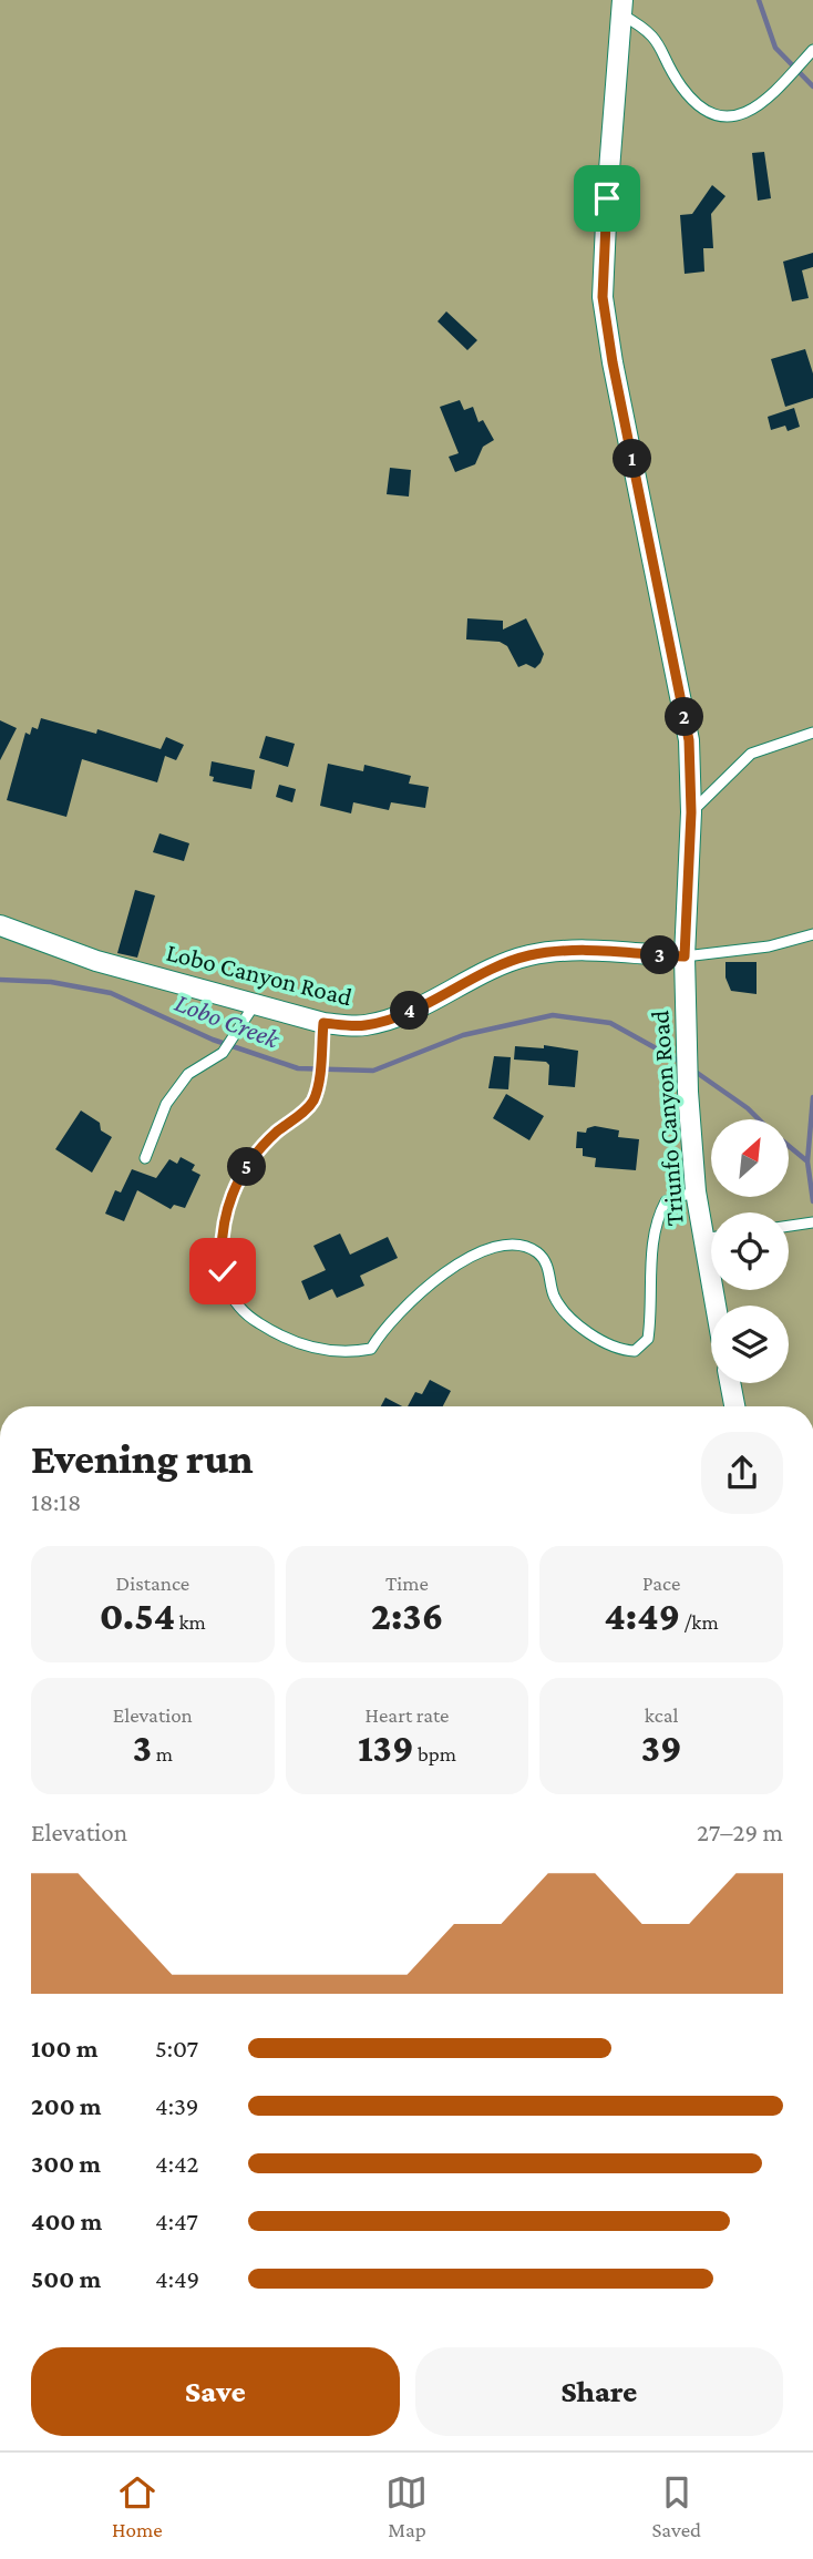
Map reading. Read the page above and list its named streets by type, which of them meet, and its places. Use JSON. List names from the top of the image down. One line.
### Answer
{"streets":{"street":["Lobo Canyon Road","Triunfo Canyon Road"]},"crossings":[["Lobo Canyon Road","Triunfo Canyon Road"]],"water":["Lobo Creek"],"north":"top right","page":{"pins":["1","2","3","4","5"],"heading":["Evening run","18:18"],"stats":[["Distance","0.54 km"],["Time","2:36"],["Pace","4:49 /km"],["Elevation","3 m"],["Heart rate","139 bpm"],["kcal","39"]],"chart":["Elevation","27–29 m"],"list":[{"name":"100 m","note":"5:07"},{"name":"200 m","note":"4:39"},{"name":"300 m","note":"4:42"},{"name":"400 m","note":"4:47"},{"name":"500 m","note":"4:49"}],"buttons":["Save","Share"],"tabs":["Home","Map","Saved"]}}
